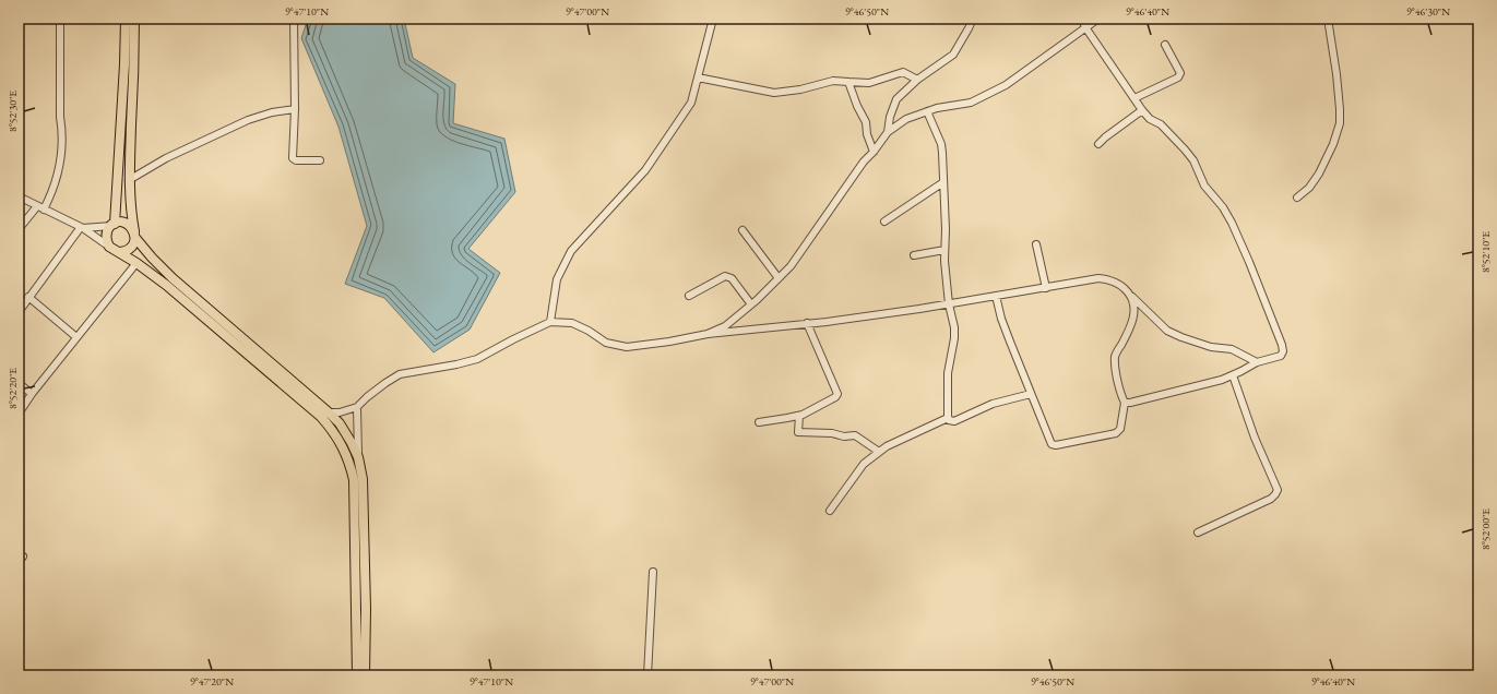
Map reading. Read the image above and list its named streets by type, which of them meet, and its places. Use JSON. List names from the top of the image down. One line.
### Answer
{"coordinates":["9°47'10\"N","9°47'00\"N","9°46'50\"N","9°46'40\"N","9°46'30\"N","8°52'30\"E","8°52'10\"E","8°52'20\"E","8°52'00\"E","9°47'20\"N"]}
